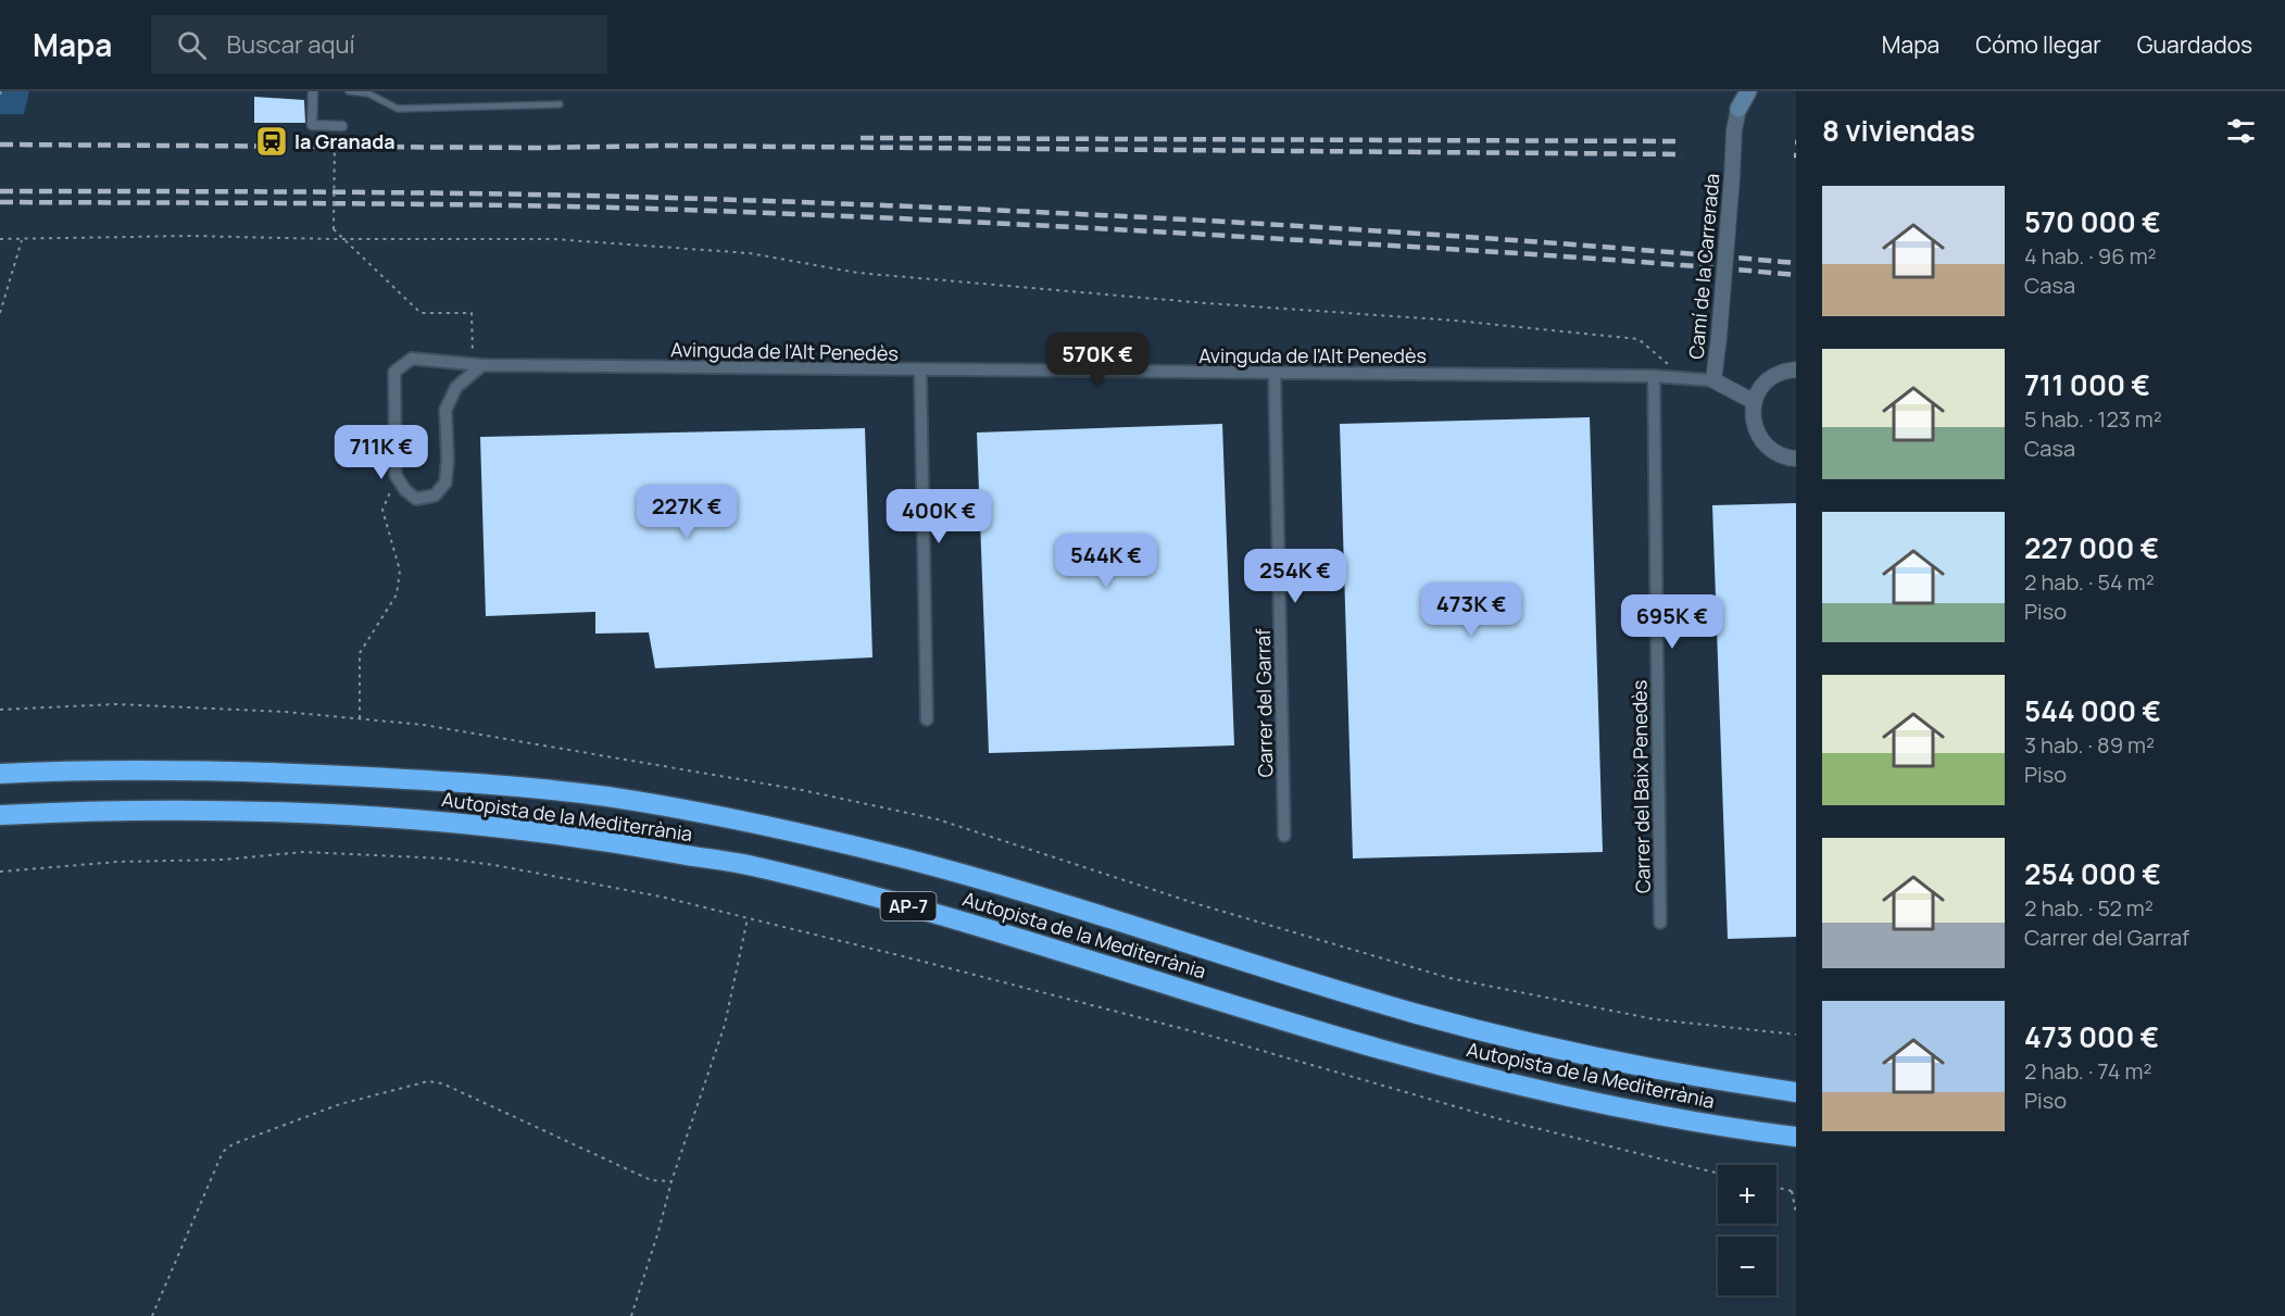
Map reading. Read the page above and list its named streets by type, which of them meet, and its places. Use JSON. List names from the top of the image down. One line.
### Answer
{"streets":{"highway":["Autopista de la Mediterrània","AP-7"],"street":["Camí de la Carrerada","Avinguda de l'Alt Penedès","Carrer del Garraf","Carrer del Baix Penedès"]},"crossings":[["Camí de la Carrerada","Avinguda de l'Alt Penedès"],["Avinguda de l'Alt Penedès","Carrer del Garraf"],["Avinguda de l'Alt Penedès","Carrer del Baix Penedès"]],"places":{"station":["la Granada"]},"page":{"header":"Mapa","search":"Buscar aquí","nav":["Mapa","Cómo llegar","Guardados"],"heading":"8 viviendas","list":[{"name":"570 000 €","note":"4 hab. · 96 m² · Casa"},{"name":"711 000 €","note":"5 hab. · 123 m² · Casa"},{"name":"227 000 €","note":"2 hab. · 54 m² · Piso"},{"name":"544 000 €","note":"3 hab. · 89 m² · Piso"},{"name":"254 000 €","note":"2 hab. · 52 m² · Carrer del Garraf"},{"name":"473 000 €","note":"2 hab. · 74 m² · Piso"}],"price":["570K €","711K €","227K €","400K €","544K €","254K €","473K €","695K €"],"map_buttons":["+","−"]}}
